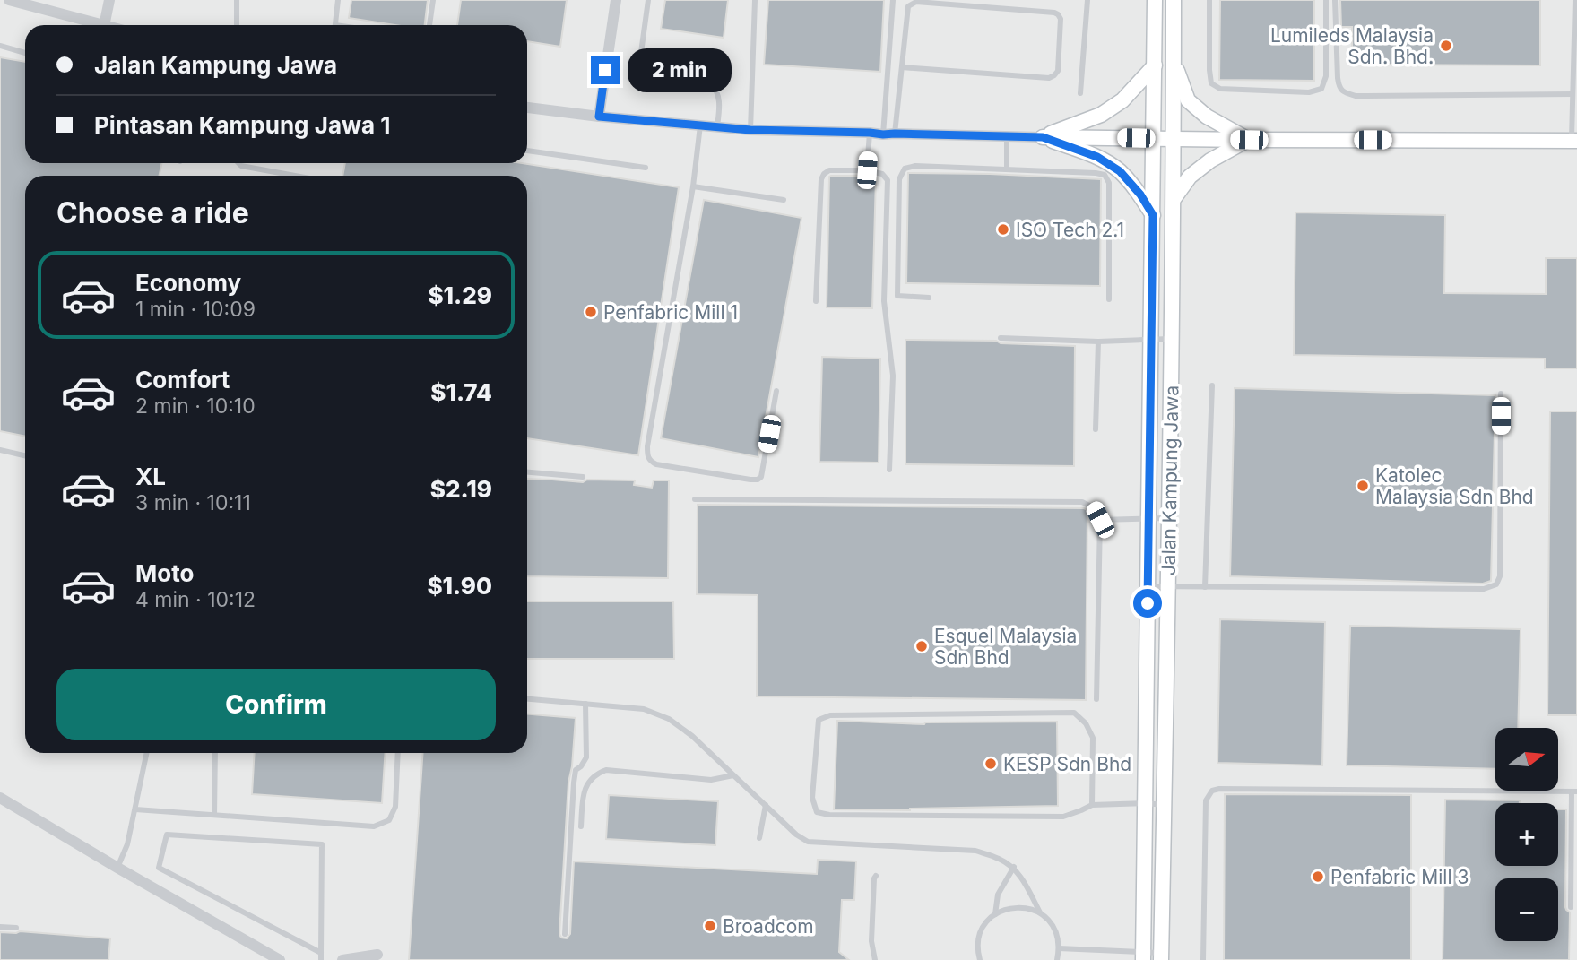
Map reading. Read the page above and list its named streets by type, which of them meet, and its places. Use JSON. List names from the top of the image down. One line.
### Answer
{"streets":{"street":["Jalan Kampung Jawa"]},"places":["Lumileds Malaysia Sdn. Bhd.","ISO Tech 2.1","Penfabric Mill 1","Katolec Malaysia Sdn Bhd","Esquel Malaysia Sdn Bhd","KESP Sdn Bhd","Penfabric Mill 3","Broadcom"],"north":"right","page":{"banner":["Jalan Kampung Jawa","Pintasan Kampung Jawa 1"],"bubble":"2 min","heading":"Choose a ride","list":[{"name":"Economy","note":"1 min · 10:09","value":"$1.29"},{"name":"Comfort","note":"2 min · 10:10","value":"$1.74"},{"name":"XL","note":"3 min · 10:11","value":"$2.19"},{"name":"Moto","note":"4 min · 10:12","value":"$1.90"}],"buttons":"Confirm","map_buttons":["+","−"]}}
